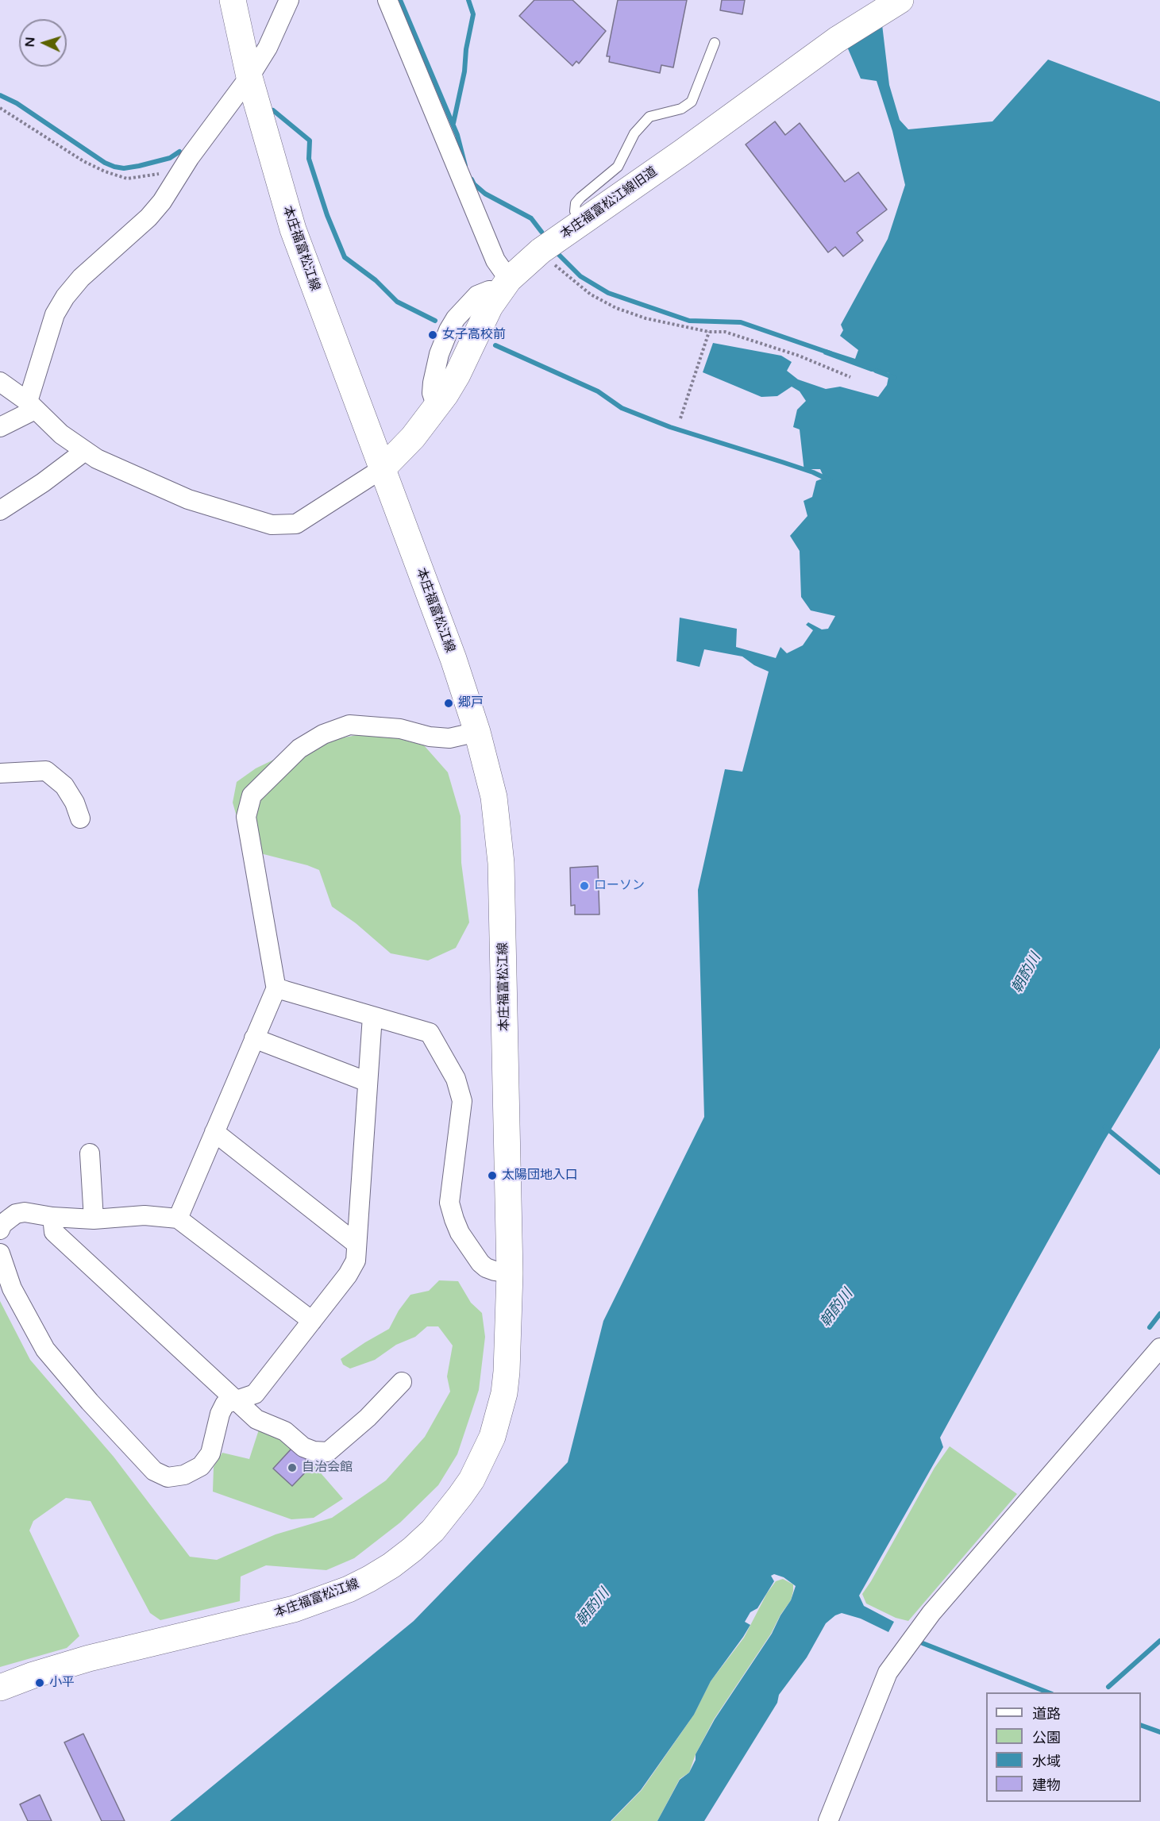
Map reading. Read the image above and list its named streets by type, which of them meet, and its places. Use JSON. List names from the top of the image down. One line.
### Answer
{"streets":{"main road":["本庄福富松江線旧道","本庄福富松江線"]},"crossings":[["本庄福富松江線旧道","本庄福富松江線"]],"water":["朝酌川"],"places":["女子高校前","郷戸","ローソン","太陽団地入口","自治会館","小平"],"legend":["道路","公園","水域","建物"],"north":"left"}
